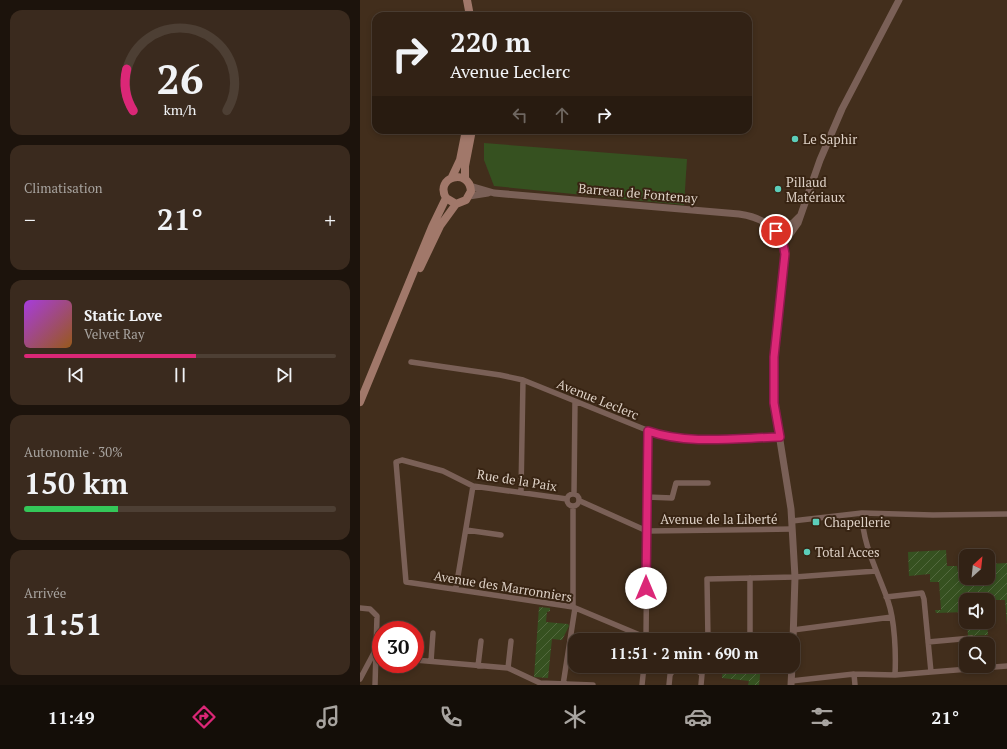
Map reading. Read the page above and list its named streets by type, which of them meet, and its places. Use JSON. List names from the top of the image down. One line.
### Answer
{"streets":{"street":["Barreau de Fontenay","Avenue Leclerc","Rue de la Paix","Avenue de la Liberté","Avenue des Marronniers"]},"crossings":[["Rue de la Paix","Avenue de la Liberté"],["Rue de la Paix","Avenue des Marronniers"]],"places":{"other":["Le Saphir","Pillaud Matériaux","Total Acces"],"transit":["Chapellerie"]},"north":"top right","page":{"turn":["220 m","Avenue Leclerc"],"tile":["Climatisation",["Autonomie · 30%","150 km"],["Arrivée","11:51"]],"heat":["−","21°","+"],"song":["Static Love","Velvet Ray"],"limit":"30","trip":"11:51 · 2 min · 690 m","tabs":["11:49","21°"],"gauge":["26","km/h"]}}
